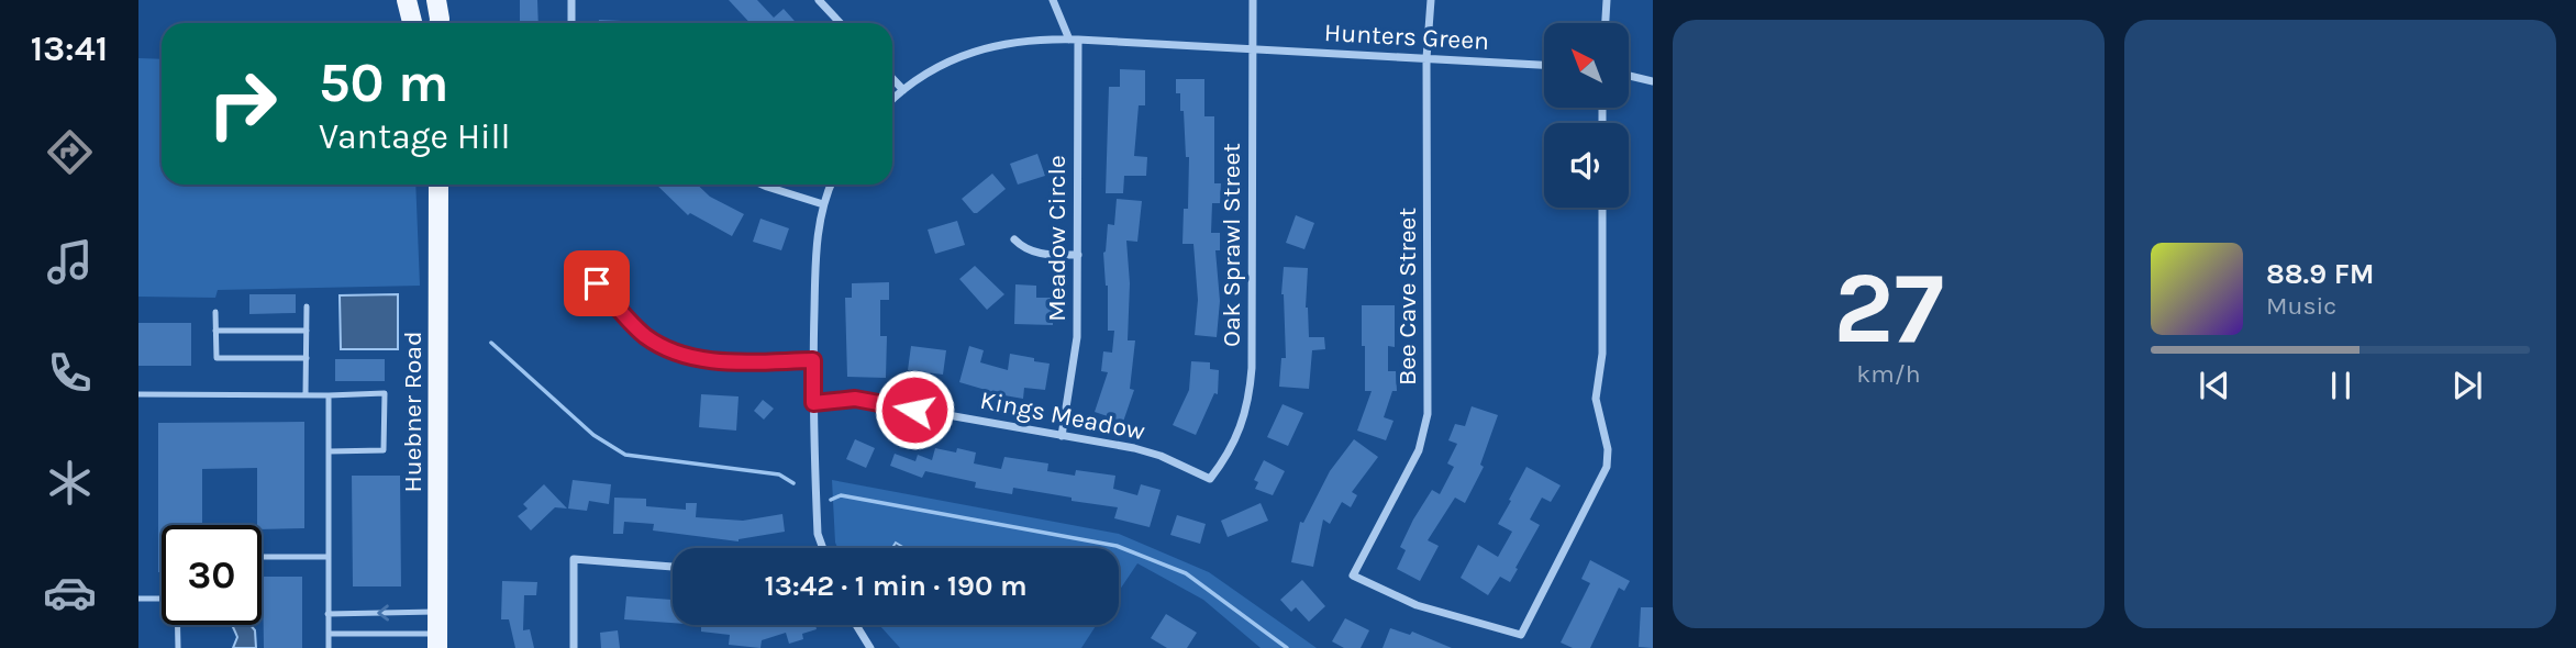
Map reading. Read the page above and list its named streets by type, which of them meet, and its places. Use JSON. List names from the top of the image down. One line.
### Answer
{"streets":{"main road":["Huebner Road"],"street":["Hunters Green","Meadow Circle","Oak Sprawl Street","Bee Cave Street","Kings Meadow"]},"crossings":[["Hunters Green","Meadow Circle"],["Hunters Green","Oak Sprawl Street"],["Hunters Green","Bee Cave Street"],["Meadow Circle","Kings Meadow"],["Oak Sprawl Street","Kings Meadow"]],"north":"top left","page":{"tabs":"13:41","tile":["27","km/h"],"turn":["50 m","Vantage Hill"],"song":["88.9 FM","Music"],"limit":"30","trip":"13:42 · 1 min · 190 m"}}
